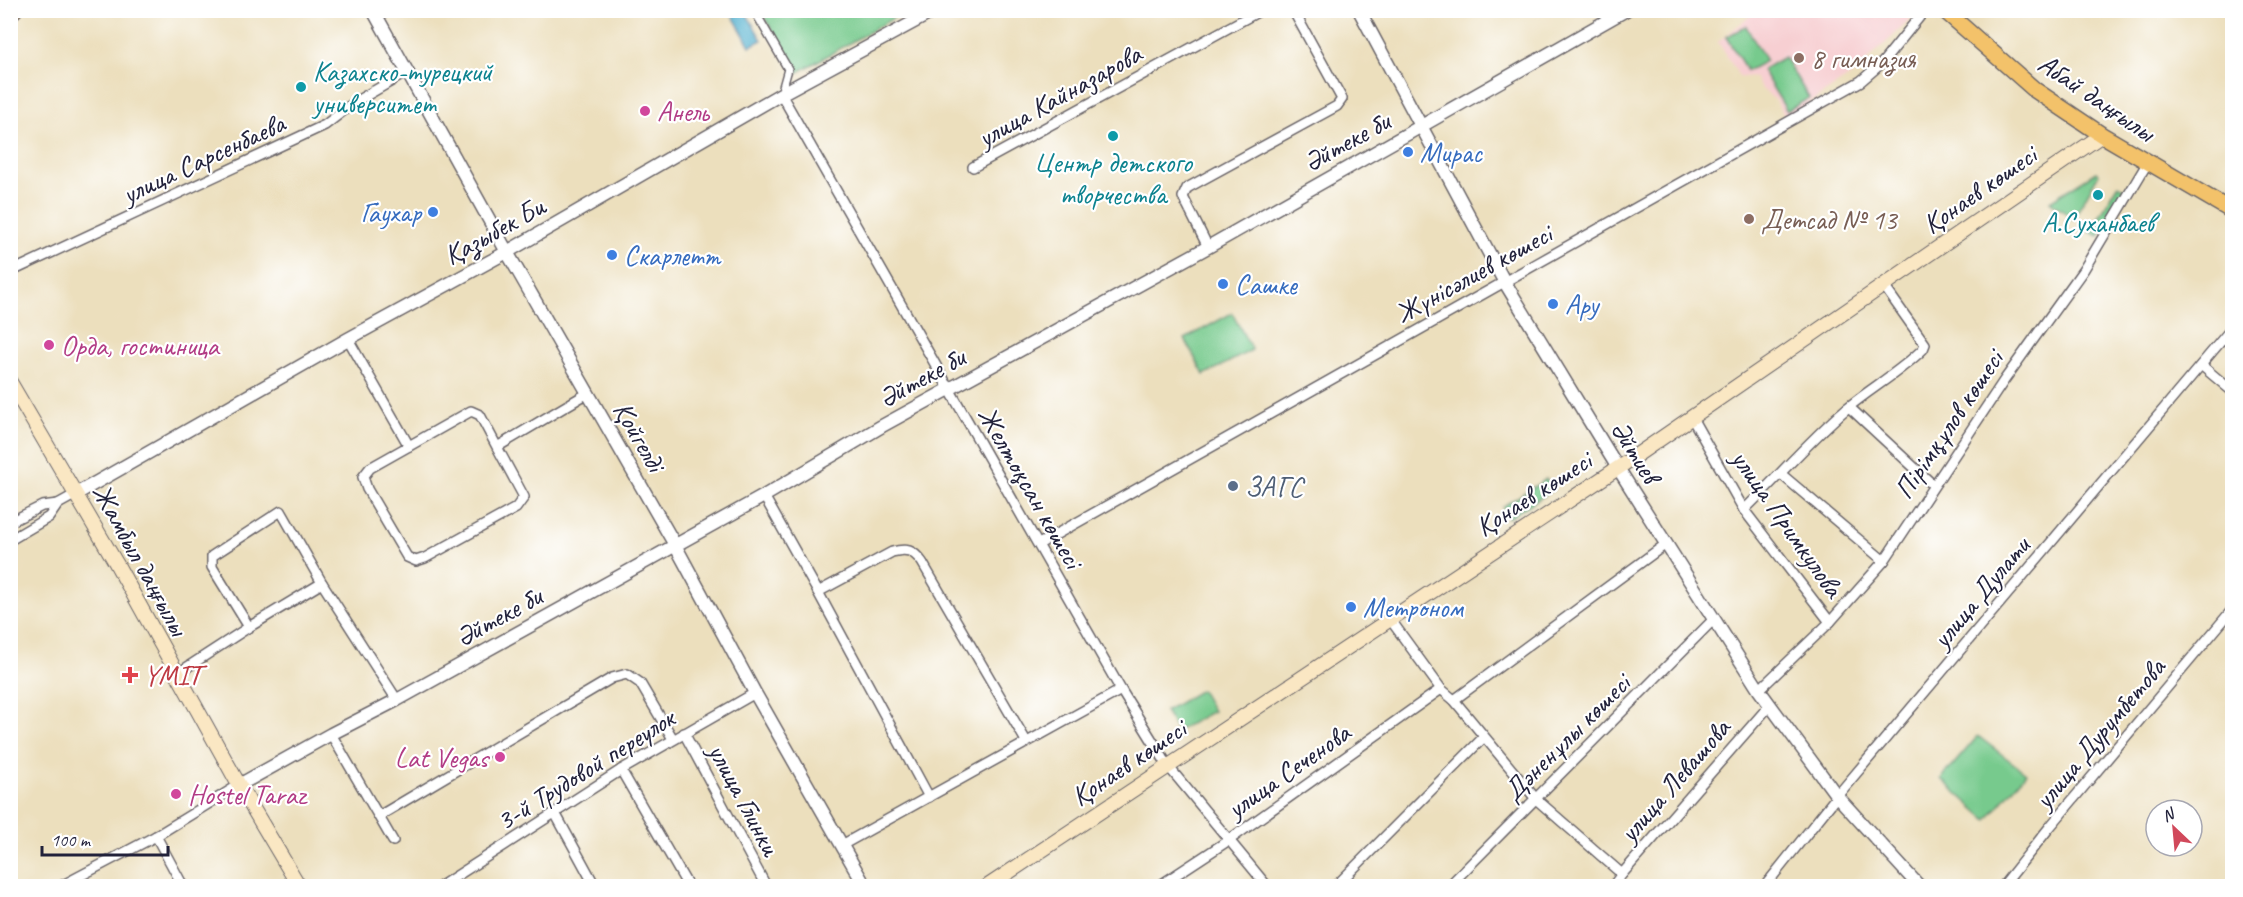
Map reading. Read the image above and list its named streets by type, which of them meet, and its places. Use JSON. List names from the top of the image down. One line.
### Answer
{"streets":{"main road":["Абай даңғылы","Қонаев көшесі","Жамбыл даңғылы"],"street":["улица Кайназарова","Әйтеке би","улица Сарсенбаева","Қазыбек Би","Жүнісәлиев көшесі","Пірімқұлов көшесі","Қойгелді","Әйтиев","Желтоқсан көшесі","улица Примкулова","улица Дулати","улица Дурумбетова","Дәненұлы көшесі","3-й Трудовой переулок","улица Сеченова","улица Левашова","улица Глинки"]},"crossings":[["Абай даңғылы","Қонаев көшесі"],["Абай даңғылы","Пірімқұлов көшесі"],["Әйтеке би","Қойгелді"],["Әйтеке би","Әйтиев"],["Әйтеке би","Желтоқсан көшесі"],["Әйтеке би","Жамбыл даңғылы"],["улица Сарсенбаева","Қойгелді"],["Қонаев көшесі","Әйтиев"],["Қонаев көшесі","Желтоқсан көшесі"],["Қонаев көшесі","улица Примкулова"],["Қазыбек Би","Қойгелді"],["Қазыбек Би","Желтоқсан көшесі"],["Қазыбек Би","Жамбыл даңғылы"],["Жүнісәлиев көшесі","Әйтиев"],["Жүнісәлиев көшесі","Желтоқсан көшесі"],["Пірімқұлов көшесі","Әйтиев"],["Пірімқұлов көшесі","улица Примкулова"],["Қойгелді","3-й Трудовой переулок"],["Әйтиев","улица Дулати"],["Әйтиев","Дәненұлы көшесі"],["Әйтиев","улица Левашова"],["Желтоқсан көшесі","улица Сеченова"],["3-й Трудовой переулок","улица Глинки"]],"places":{"other":["8 гимназия","Казахско-турецкий университет","Анель","Центр детского творчества","Мирас","А.Суханбаев","Гаухар","Детсад № 13","Скарлетт","Сашке","Ару","Орда, гостиница","ЗАГС","Метроном","Lat Vegas","Hostel Taraz"],"health":["YMIT"]},"scale_bar":"100 m","north":"top left"}
